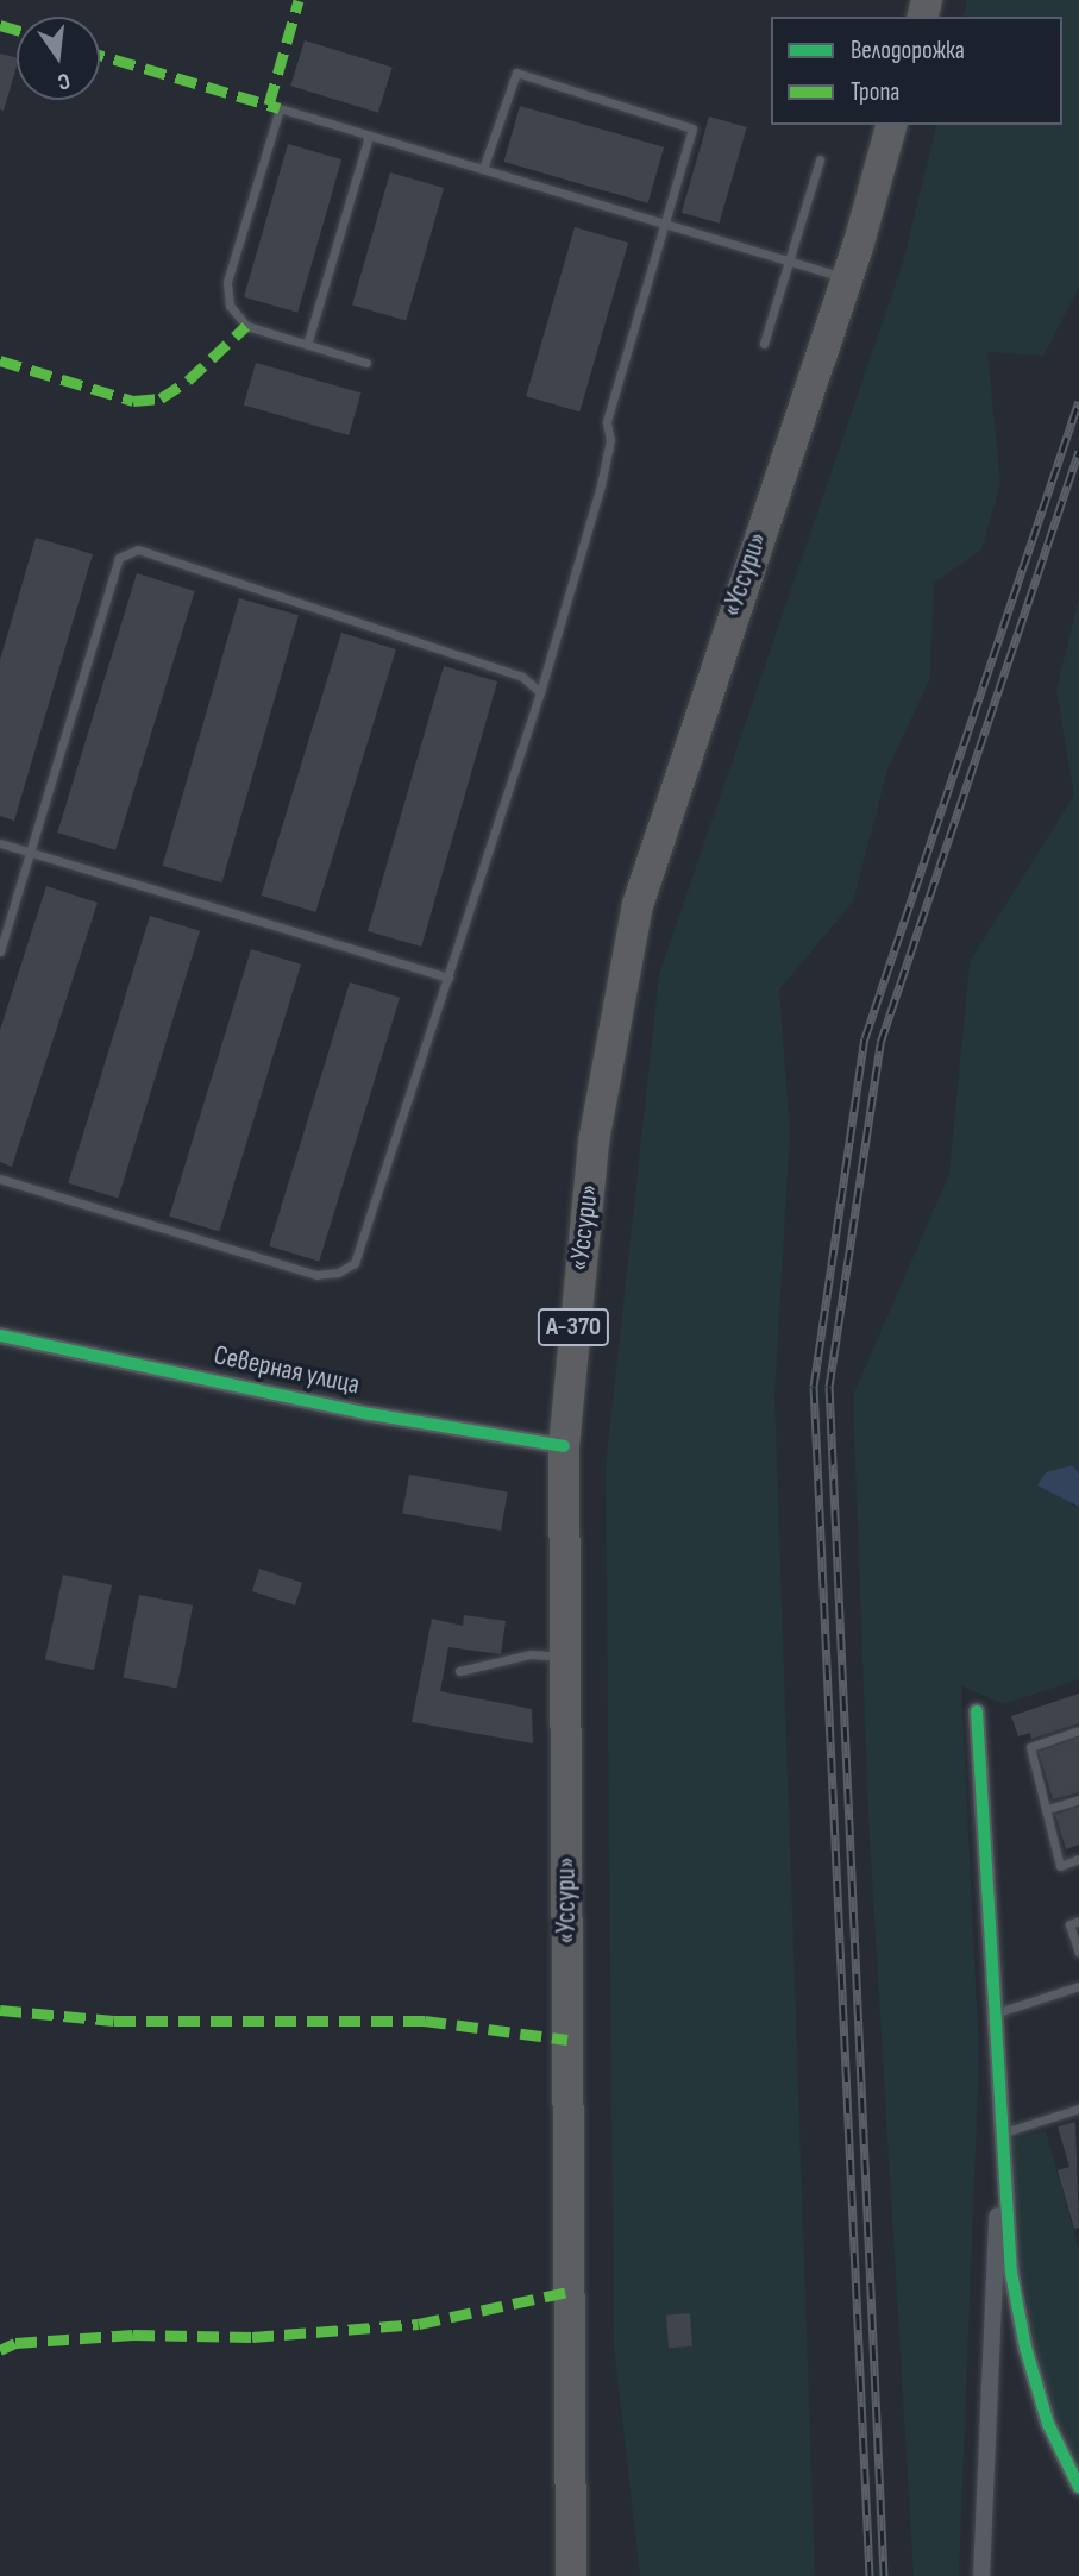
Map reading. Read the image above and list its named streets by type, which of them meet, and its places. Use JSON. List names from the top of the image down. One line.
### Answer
{"streets":{"highway":["«Уссури»","А-370"],"street":["Северная улица"]},"crossings":[["«Уссури»","Северная улица"]],"legend":["Велодорожка","Тропа"],"north":"bottom"}
